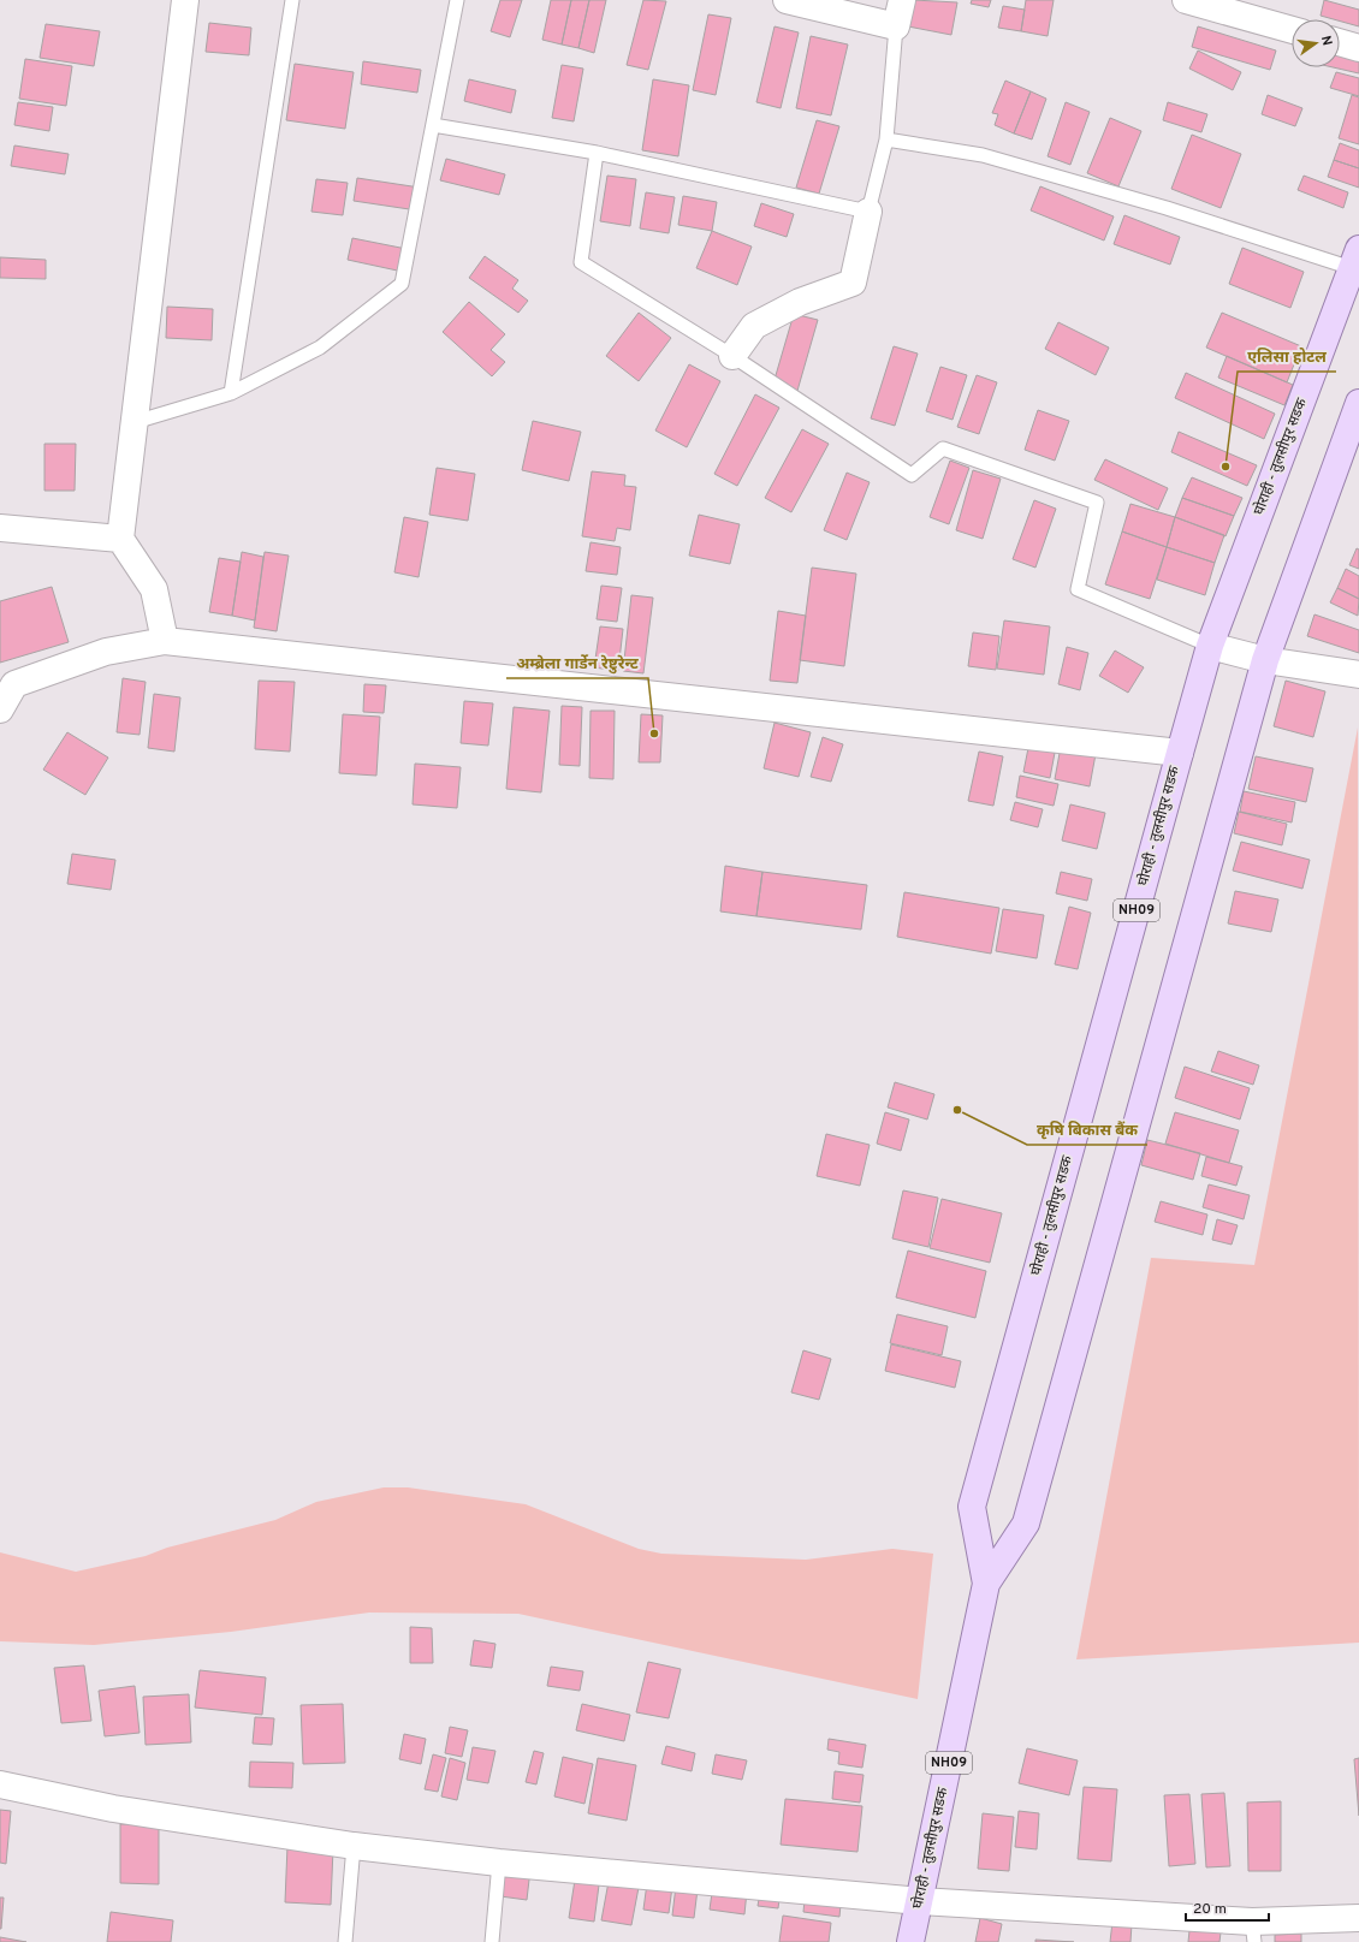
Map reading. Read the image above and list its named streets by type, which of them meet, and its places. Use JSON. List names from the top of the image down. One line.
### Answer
{"streets":{"main road":["घोराही - तुलसीपुर सडक","NH09"]},"places":["एलिसा होटल","अम्ब्रेला गार्डेन रेष्टुरेन्ट","कृषि बिकास बैंक"],"scale_bar":"20 m","north":"right"}
